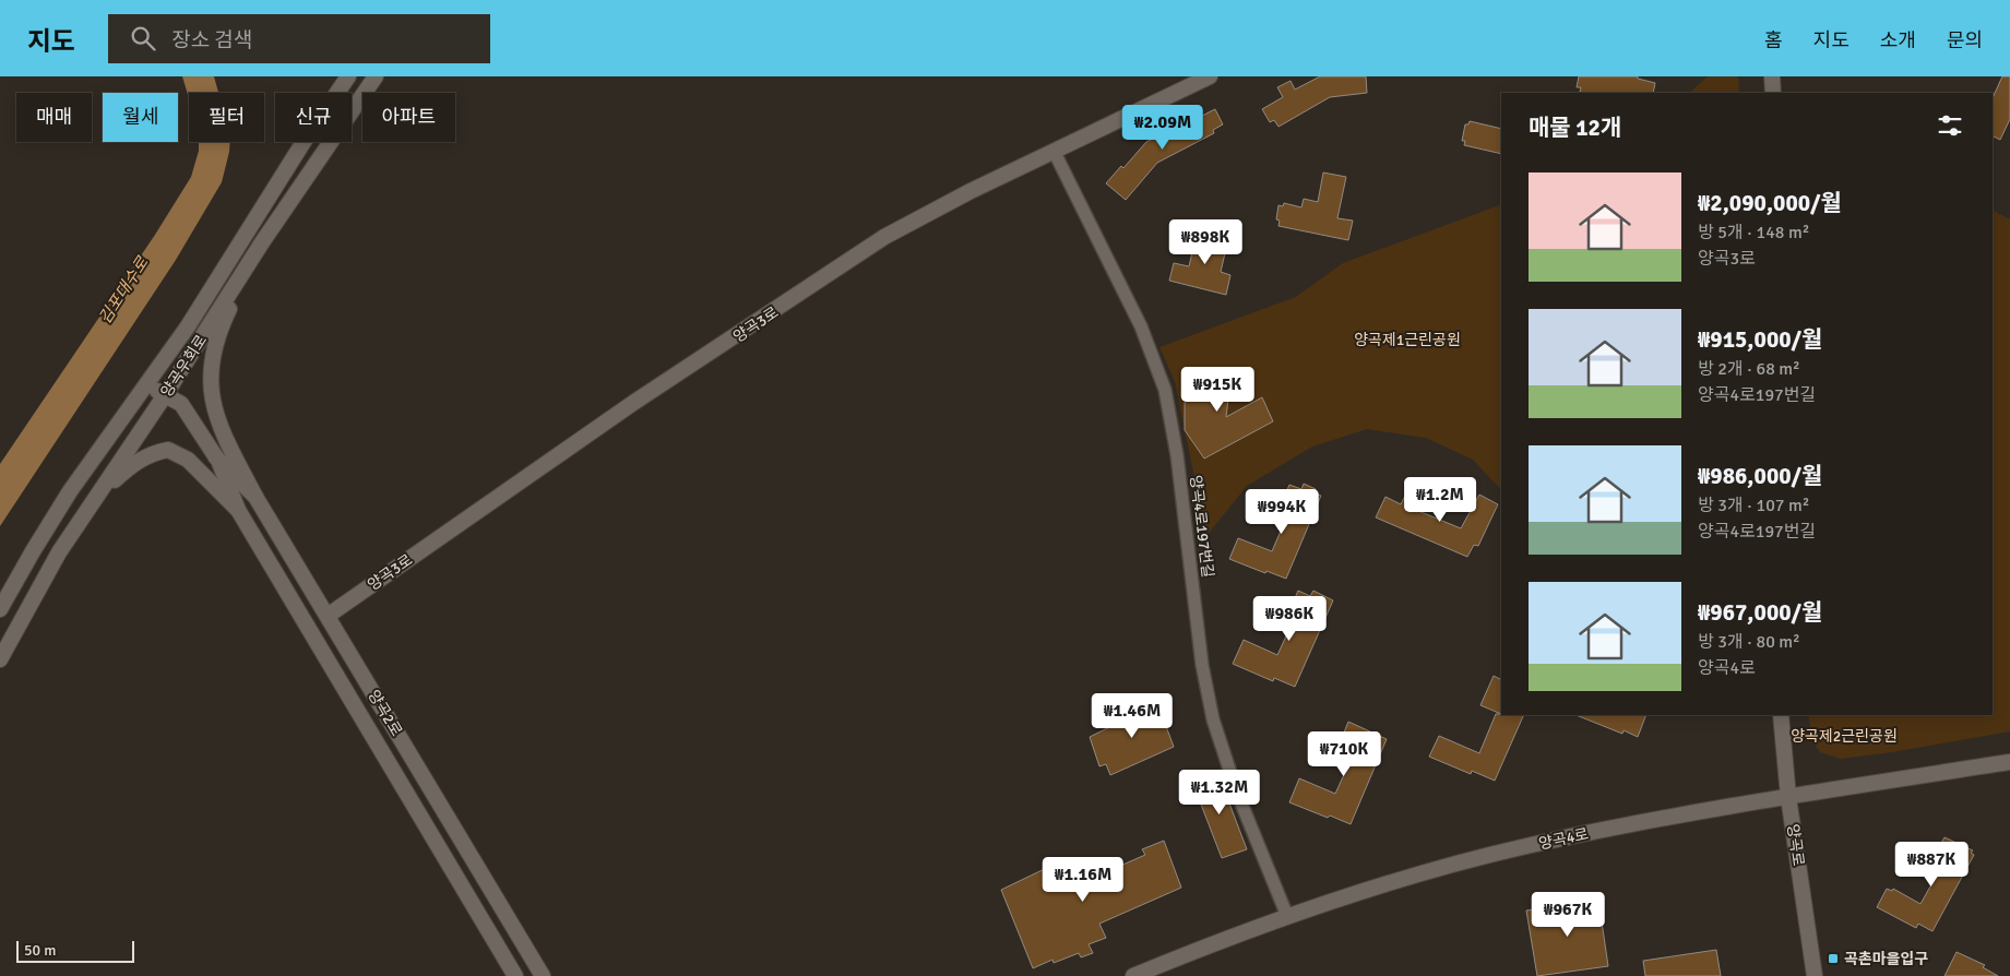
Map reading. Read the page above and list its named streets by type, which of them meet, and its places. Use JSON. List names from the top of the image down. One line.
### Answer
{"streets":{"street":["양곡3로","양곡우회로","양곡4로197번길","양곡2로","양곡4로","양곡로"]},"crossings":[["양곡3로","양곡4로197번길"],["양곡3로","양곡2로"],["양곡우회로","양곡2로"],["양곡4로197번길","양곡4로"],["양곡4로","양곡로"]],"water":["김포대수로"],"parks":["양곡제1근린공원","양곡제2근린공원"],"places":{"transit":["곡촌마을입구"]},"scale_bar":"50 m","page":{"header":"지도","search":"장소 검색","nav":["홈","지도","소개","문의"],"chip":["매매","월세","필터","신규","아파트"],"heading":"매물 12개","price":["₩2.09M","₩898K","₩915K","₩1.2M","₩994K","₩986K","₩1.46M","₩710K","₩1.32M","₩887K","₩1.16M","₩967K"],"list":[{"name":"₩2,090,000/월","note":"방 5개 · 148 m² · 양곡3로"},{"name":"₩915,000/월","note":"방 2개 · 68 m² · 양곡4로197번길"},{"name":"₩986,000/월","note":"방 3개 · 107 m² · 양곡4로197번길"},{"name":"₩967,000/월","note":"방 3개 · 80 m² · 양곡4로"}],"scale":"50 m"}}
